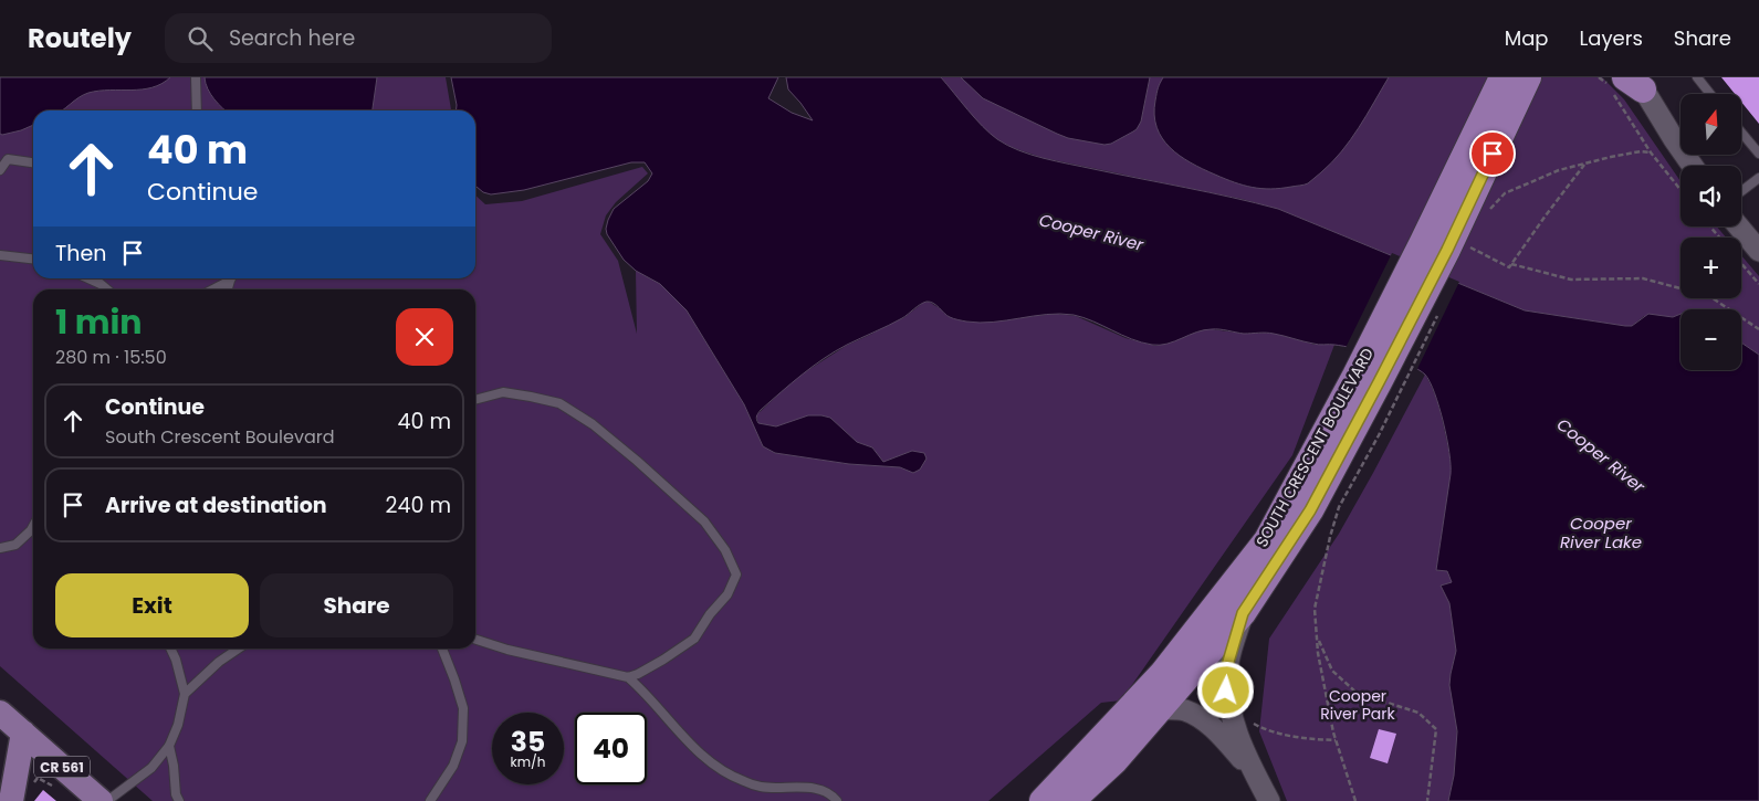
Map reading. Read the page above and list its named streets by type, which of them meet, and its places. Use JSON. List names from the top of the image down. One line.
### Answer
{"streets":{"highway":["SOUTH CRESCENT BOULEVARD"],"main road":["CR 561"]},"water":["Cooper River","Cooper River Lake"],"parks":["Cooper River Park"],"north":"top","page":{"header":"Routely","search":"Search here","nav":["Map","Layers","Share"],"map_buttons":["+","−"],"turn":["40 m","Continue"],"then":"Then","heading":["1 min","280 m · 15:50"],"list":[{"name":"Continue","note":"South Crescent Boulevard","value":"40 m"},{"name":"Arrive at destination","value":"240 m"}],"buttons":["Exit","Share"],"speed":"35 km/h","limit":"40"}}
